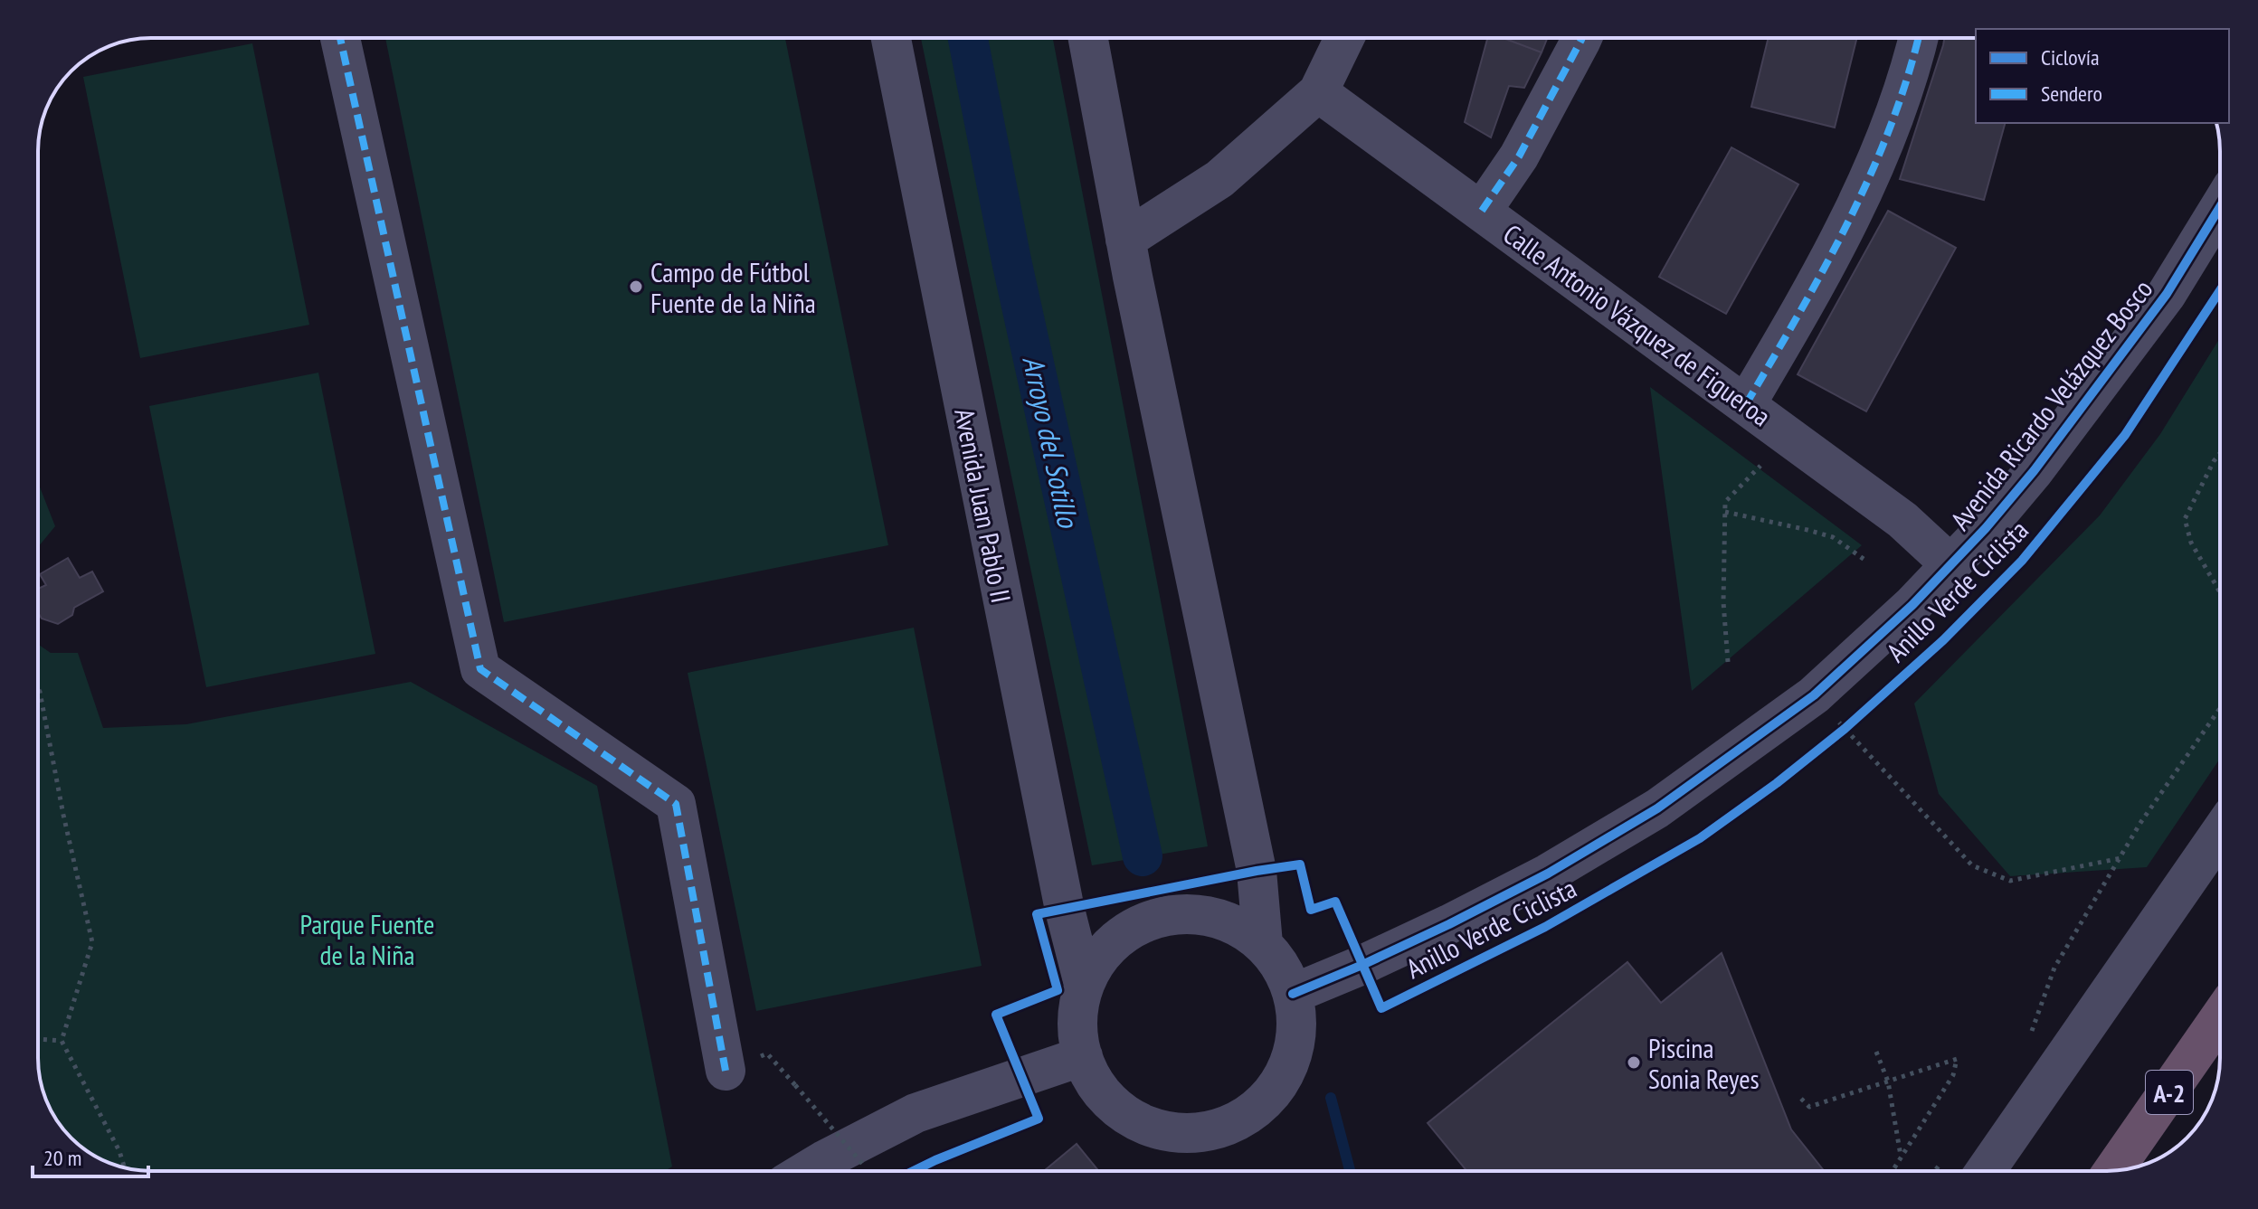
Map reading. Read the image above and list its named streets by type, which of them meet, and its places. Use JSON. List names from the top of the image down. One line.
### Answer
{"streets":{"highway":["A-2"],"street":["Calle Antonio Vázquez de Figueroa","Avenida Ricardo Velázquez Bosco","Avenida Juan Pablo II"],"cycle path":["Anillo Verde Ciclista"]},"crossings":[["Calle Antonio Vázquez de Figueroa","Avenida Ricardo Velázquez Bosco"],["Avenida Ricardo Velázquez Bosco","Avenida Juan Pablo II"]],"water":["Arroyo del Sotillo"],"parks":["Parque Fuente de la Niña"],"places":["Campo de Fútbol Fuente de la Niña","Piscina Sonia Reyes"],"legend":["Ciclovía","Sendero"],"scale_bar":"20 m"}
